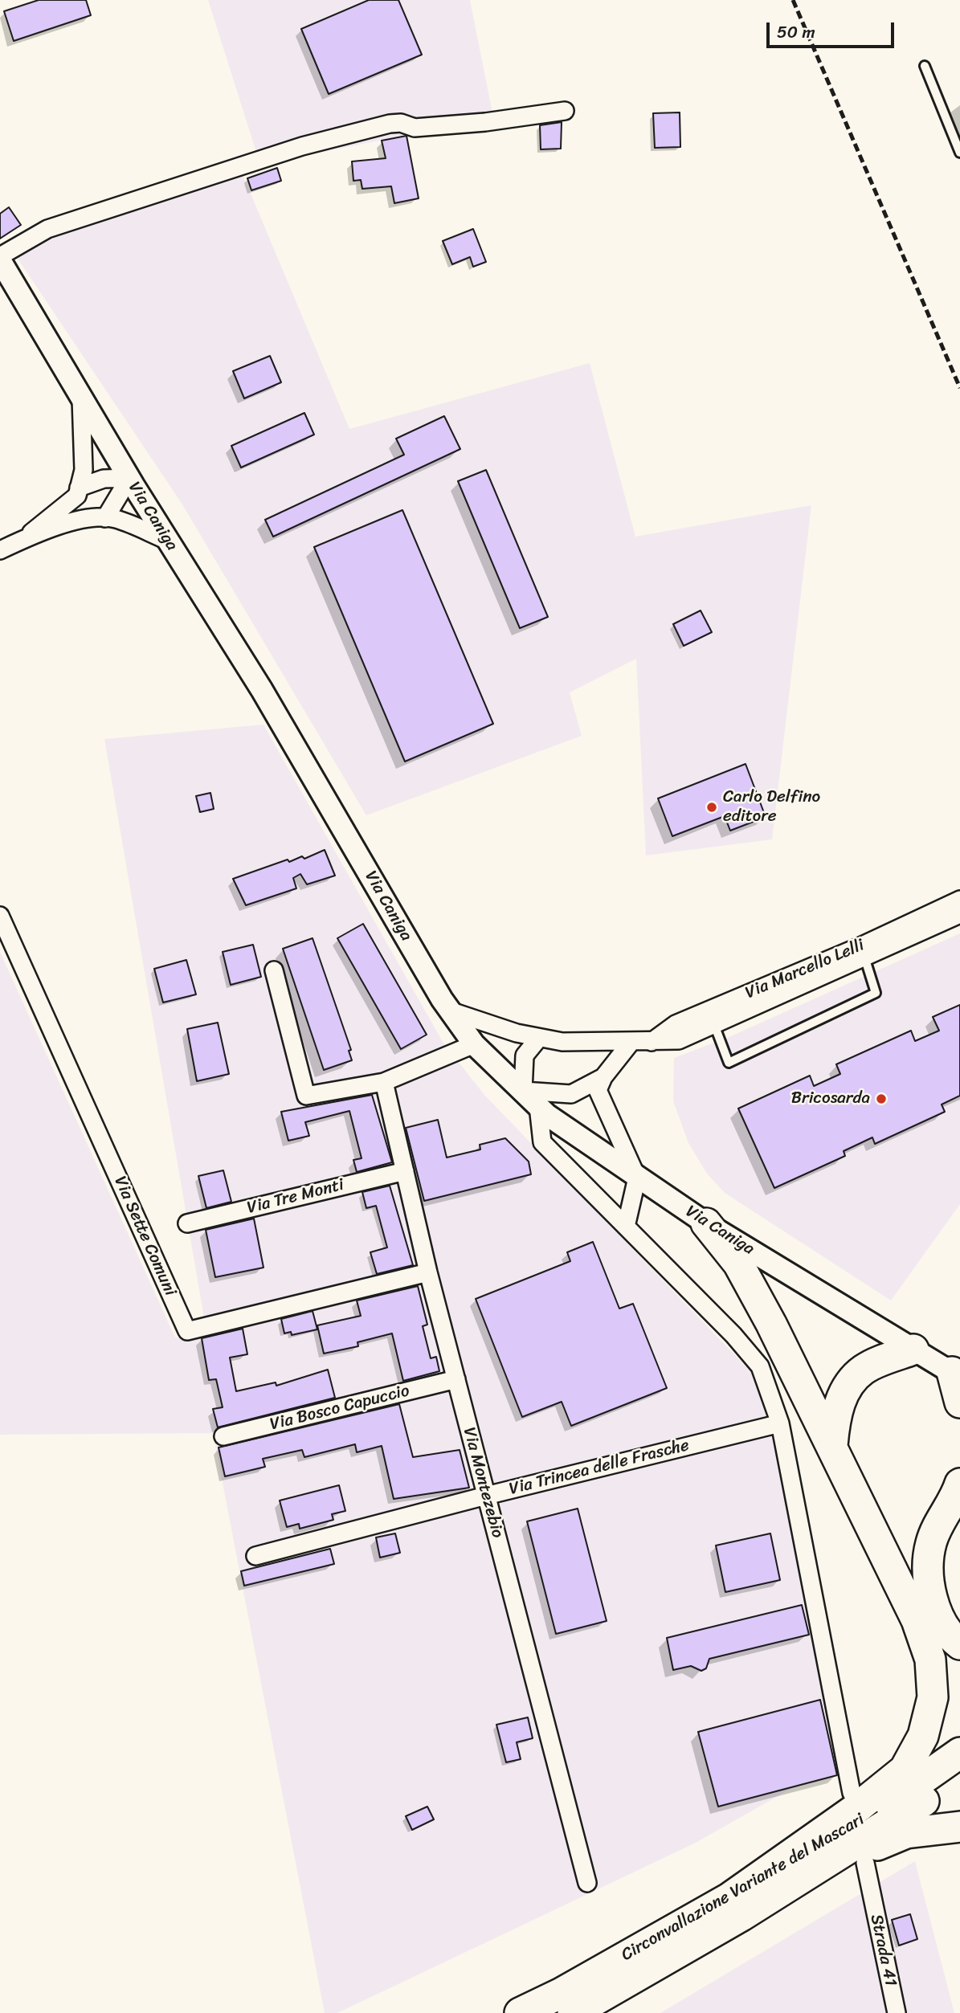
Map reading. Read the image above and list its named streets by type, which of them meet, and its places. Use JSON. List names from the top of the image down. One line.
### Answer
{"streets":{"highway":["Circonvallazione Variante del Mascari"],"street":["Via Caniga","Via Marcello Lelli","Via Tre Monti","Via Sette Comuni","Via Bosco Capuccio","Via Trincea delle Frasche","Via Montezebio","Strada 41"]},"crossings":[["Via Caniga","Via Marcello Lelli"],["Via Tre Monti","Via Montezebio"],["Via Sette Comuni","Via Montezebio"],["Via Bosco Capuccio","Via Montezebio"],["Via Trincea delle Frasche","Via Montezebio"]],"places":["Carlo Delfino editore","Bricosarda"],"scale_bar":"50 m"}
